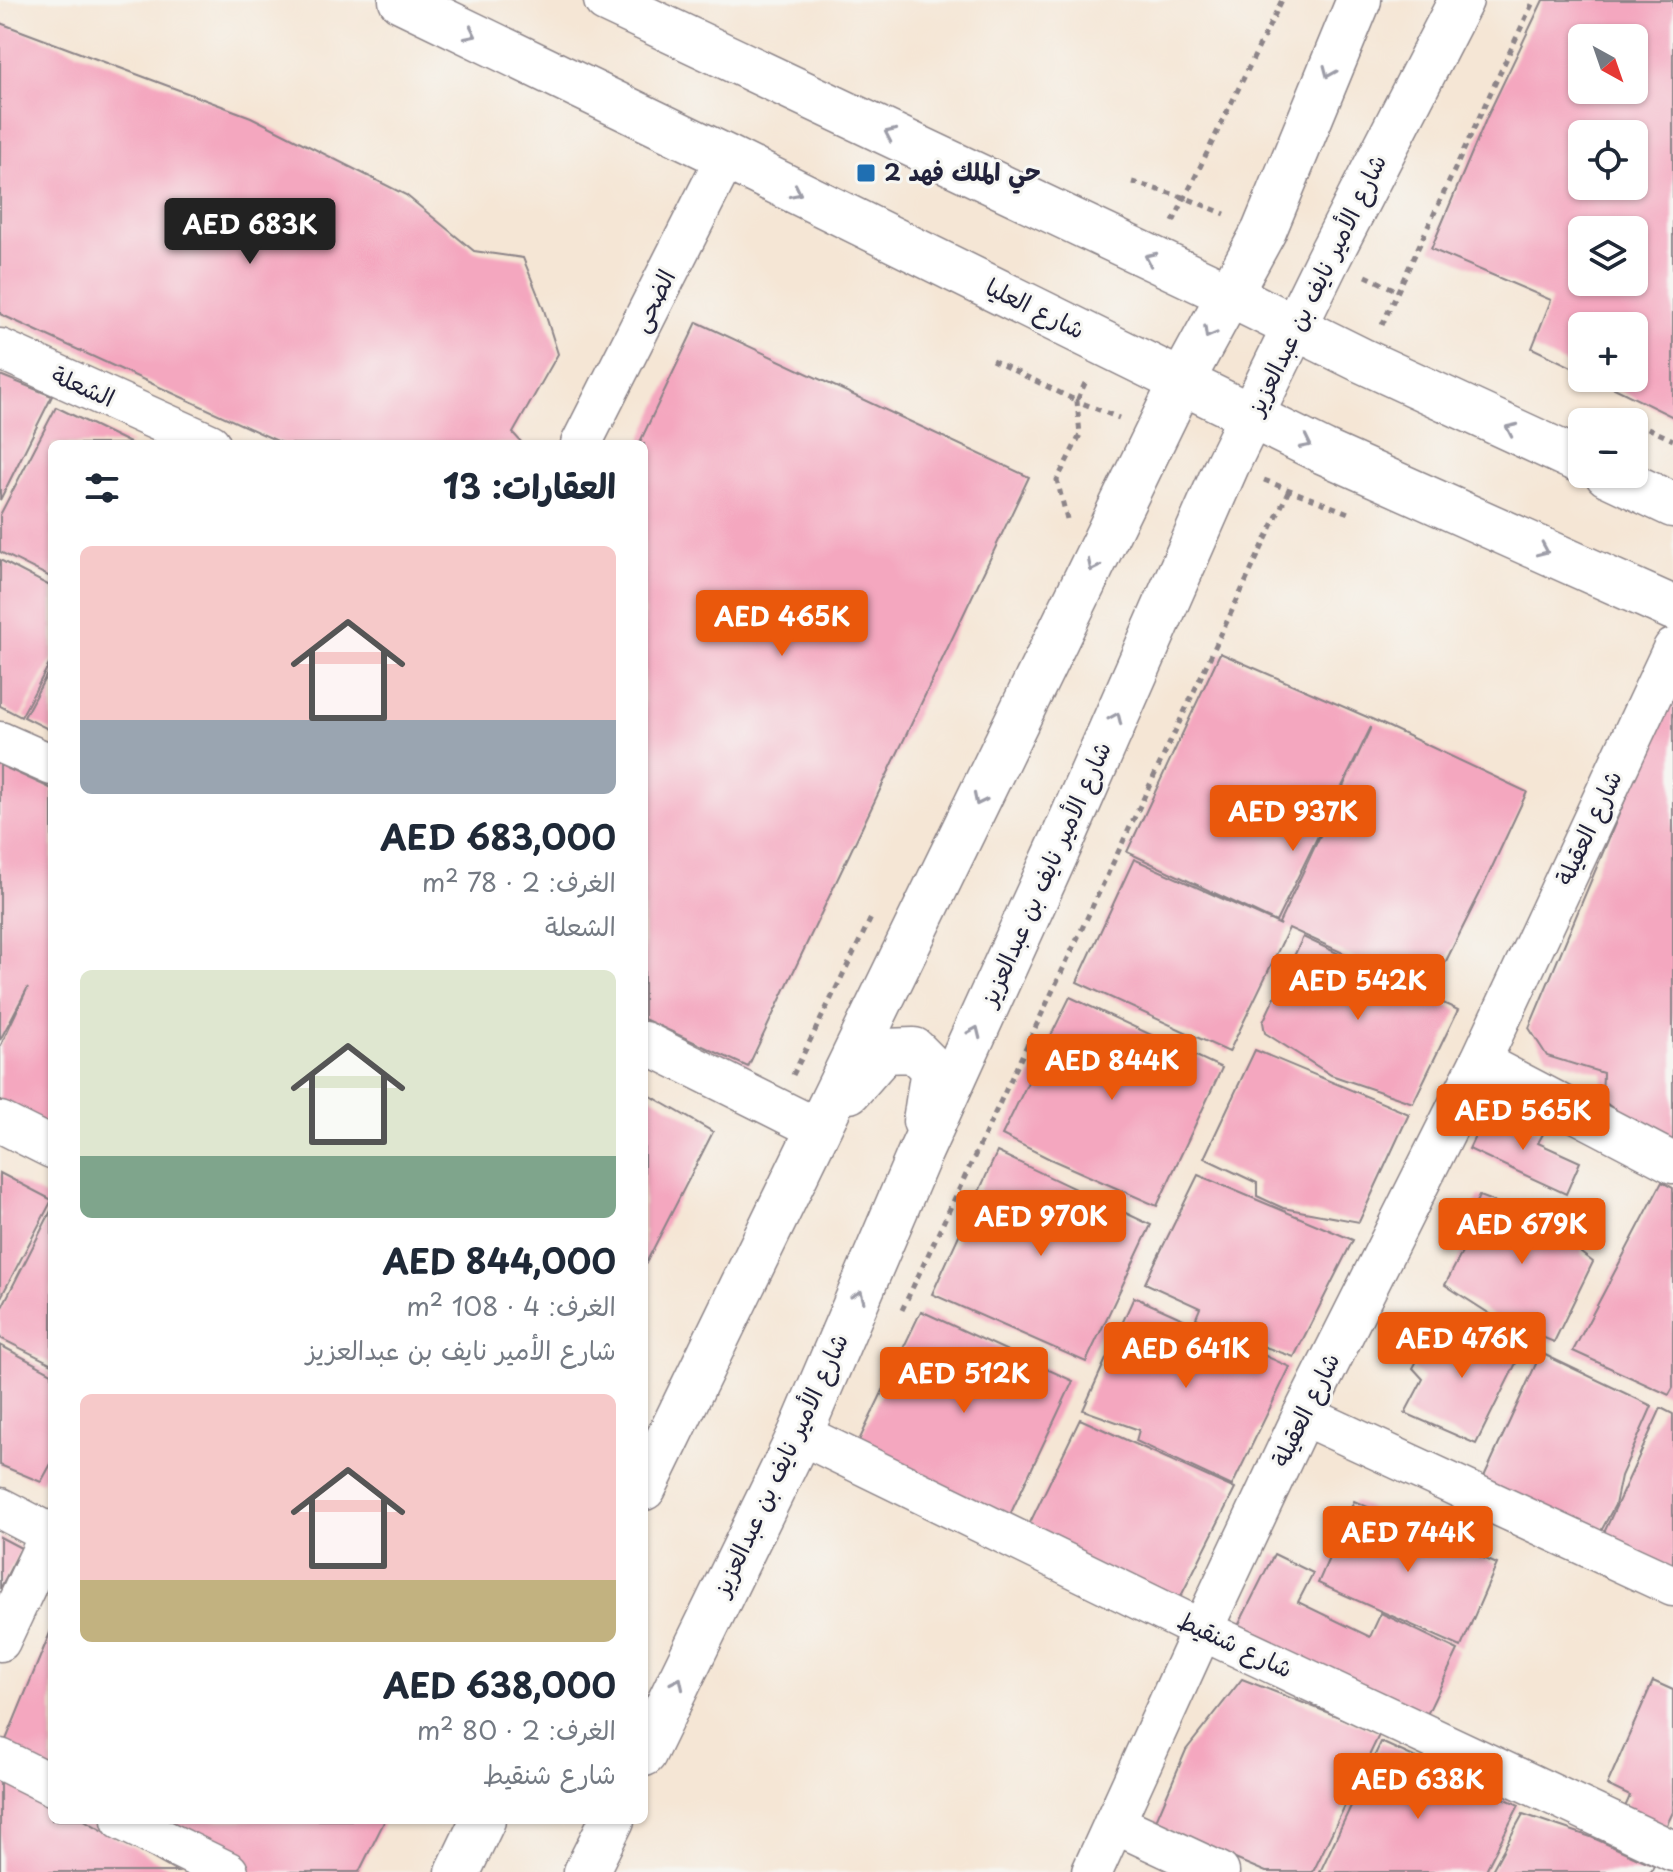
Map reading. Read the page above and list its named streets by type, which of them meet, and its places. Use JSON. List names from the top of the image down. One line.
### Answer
{"streets":{"street":["شارع الأمير نايف بن عبدالعزيز","الضحى","شارع العليا","الشعلة","شارع العقيلة","شارع شنقيط"]},"crossings":[["شارع الأمير نايف بن عبدالعزيز","شارع العليا"],["شارع الأمير نايف بن عبدالعزيز","شارع شنقيط"],["الضحى","شارع العليا"],["شارع العقيلة","شارع شنقيط"]],"places":{"transit":["حي الملك فهد 2"]},"north":"bottom right","page":{"map_buttons":["+","−"],"price":["AED 683K","AED 465K","AED 937K","AED 542K","AED 844K","AED 565K","AED 970K","AED 679K","AED 476K","AED 641K","AED 512K","AED 744K","AED 638K"],"heading":"العقارات: 13","list":[{"name":"AED 683,000","note":"الغرف: 2 · 78 m² · الشعلة"},{"name":"AED 844,000","note":"الغرف: 4 · 108 m² · شارع الأمير نايف بن عبدالعزيز"},{"name":"AED 638,000","note":"الغرف: 2 · 80 m² · شارع شنقيط"}]}}
